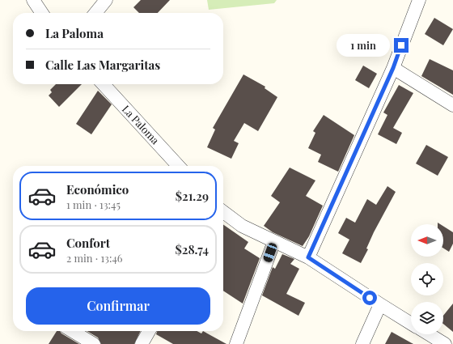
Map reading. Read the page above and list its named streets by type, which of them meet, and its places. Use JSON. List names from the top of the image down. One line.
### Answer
{"streets":{"street":["La Paloma"]},"north":"left","page":{"banner":["La Paloma","Calle Las Margaritas"],"bubble":"1 min","list":[{"name":"Económico","note":"1 min · 13:45","value":"$21.29"},{"name":"Confort","note":"2 min · 13:46","value":"$28.74"}],"buttons":"Confirmar"}}
